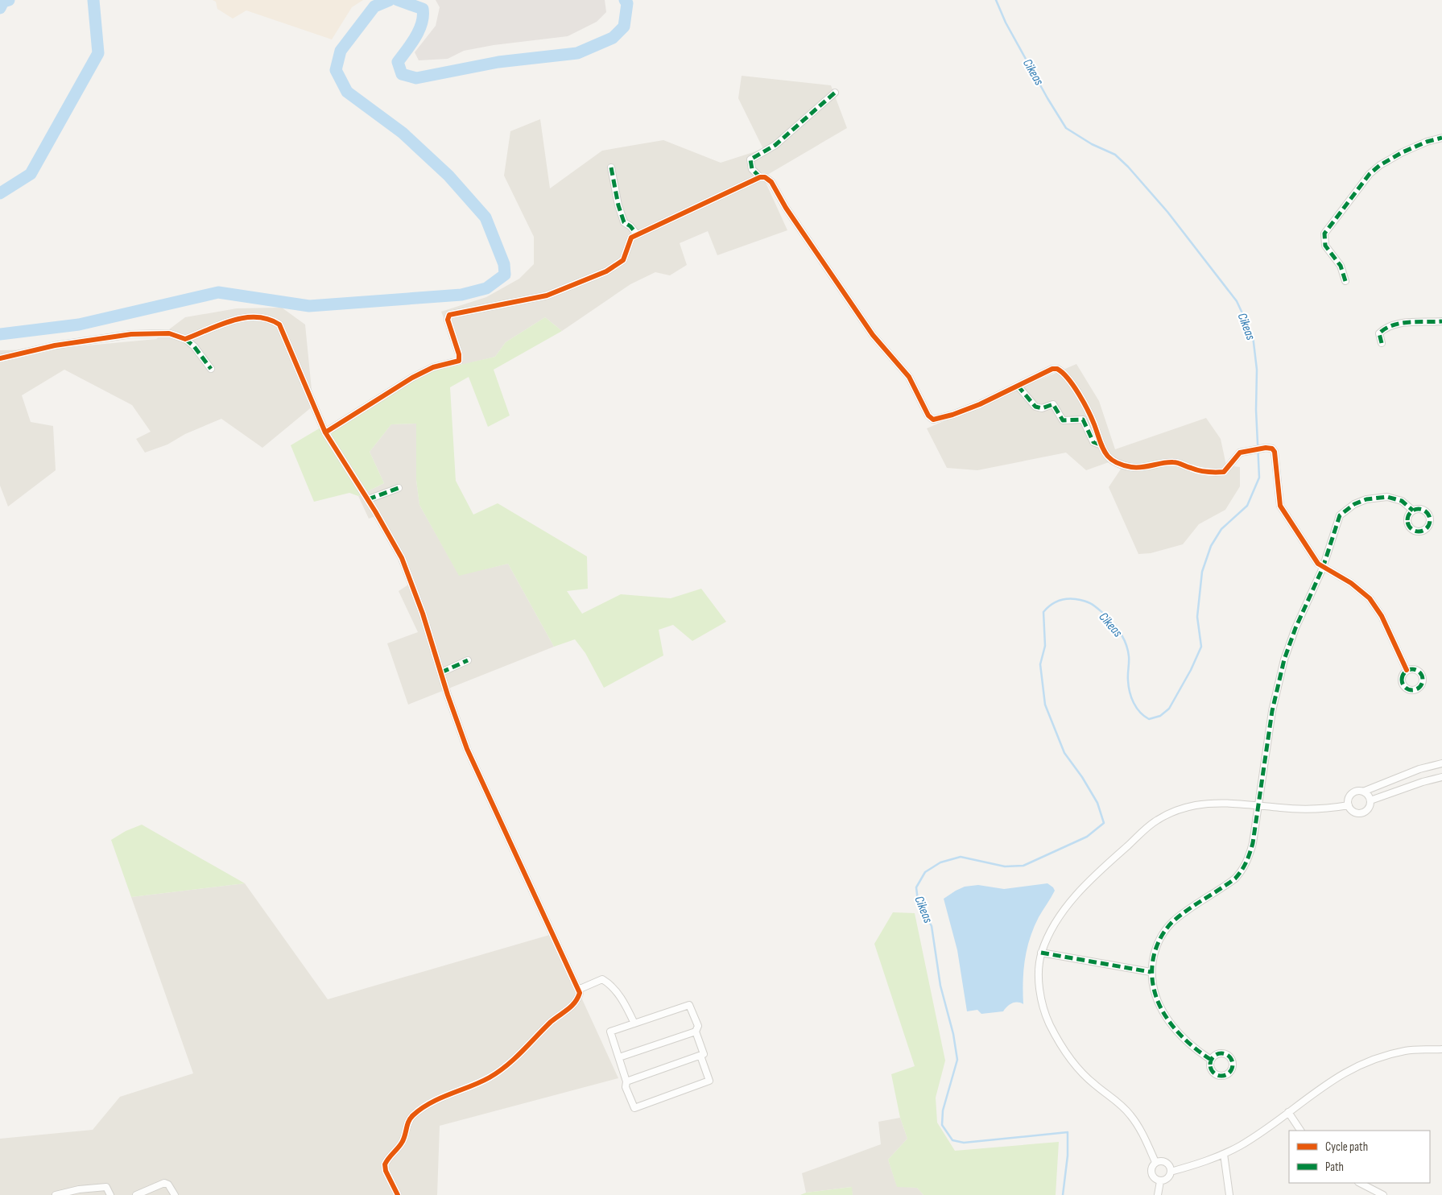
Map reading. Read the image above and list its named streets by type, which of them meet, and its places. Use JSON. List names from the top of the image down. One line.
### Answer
{"water":["Cikeas"],"legend":["Cycle path","Path"]}
